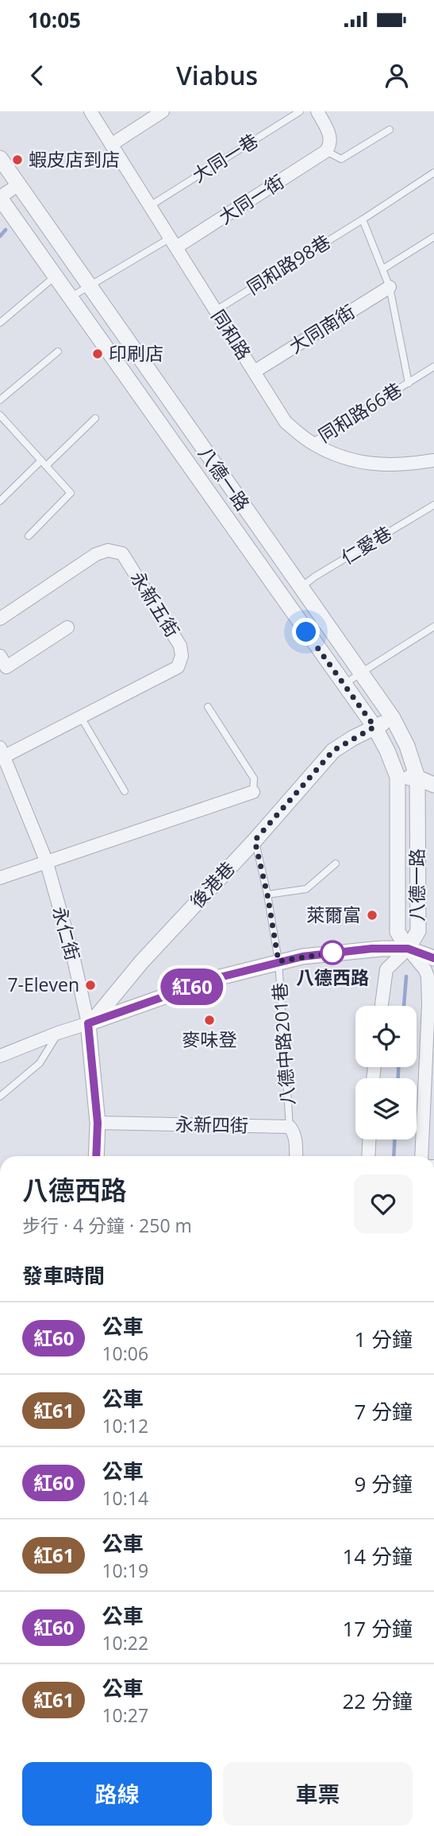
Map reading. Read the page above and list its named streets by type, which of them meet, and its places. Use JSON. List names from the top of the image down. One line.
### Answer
{"streets":{"street":["大同一街","大同南街","同和路","八德一路","永新五街","後港巷","永仁街","永新四街"],"lane":["大同一巷","同和路98巷","同和路66巷","仁愛巷","八德中路201巷"]},"crossings":[["大同一巷","同和路"],["大同一街","同和路"],["同和路98巷","同和路"],["大同南街","同和路"],["同和路","同和路66巷"],["八德一路","仁愛巷"],["八德一路","後港巷"],["永新五街","永仁街"],["後港巷","永仁街"],["後港巷","八德中路201巷"],["永仁街","永新四街"],["八德中路201巷","永新四街"]],"places":["蝦皮店到店","印刷店","萊爾富","八德西路","7-Eleven","麥味登"],"lines":["bus line 紅60"],"page":{"status":"10:05","header":"Viabus","on_map":"紅60","heading":[["八德西路","步行 · 4 分鐘 · 250 m"],"發車時間"],"list":[{"mark":"紅60","name":"公車","note":"10:06","value":"1 分鐘"},{"mark":"紅61","name":"公車","note":"10:12","value":"7 分鐘"},{"mark":"紅60","name":"公車","note":"10:14","value":"9 分鐘"},{"mark":"紅61","name":"公車","note":"10:19","value":"14 分鐘"},{"mark":"紅60","name":"公車","note":"10:22","value":"17 分鐘"},{"mark":"紅61","name":"公車","note":"10:27","value":"22 分鐘"}],"buttons":["路線","車票"]}}
